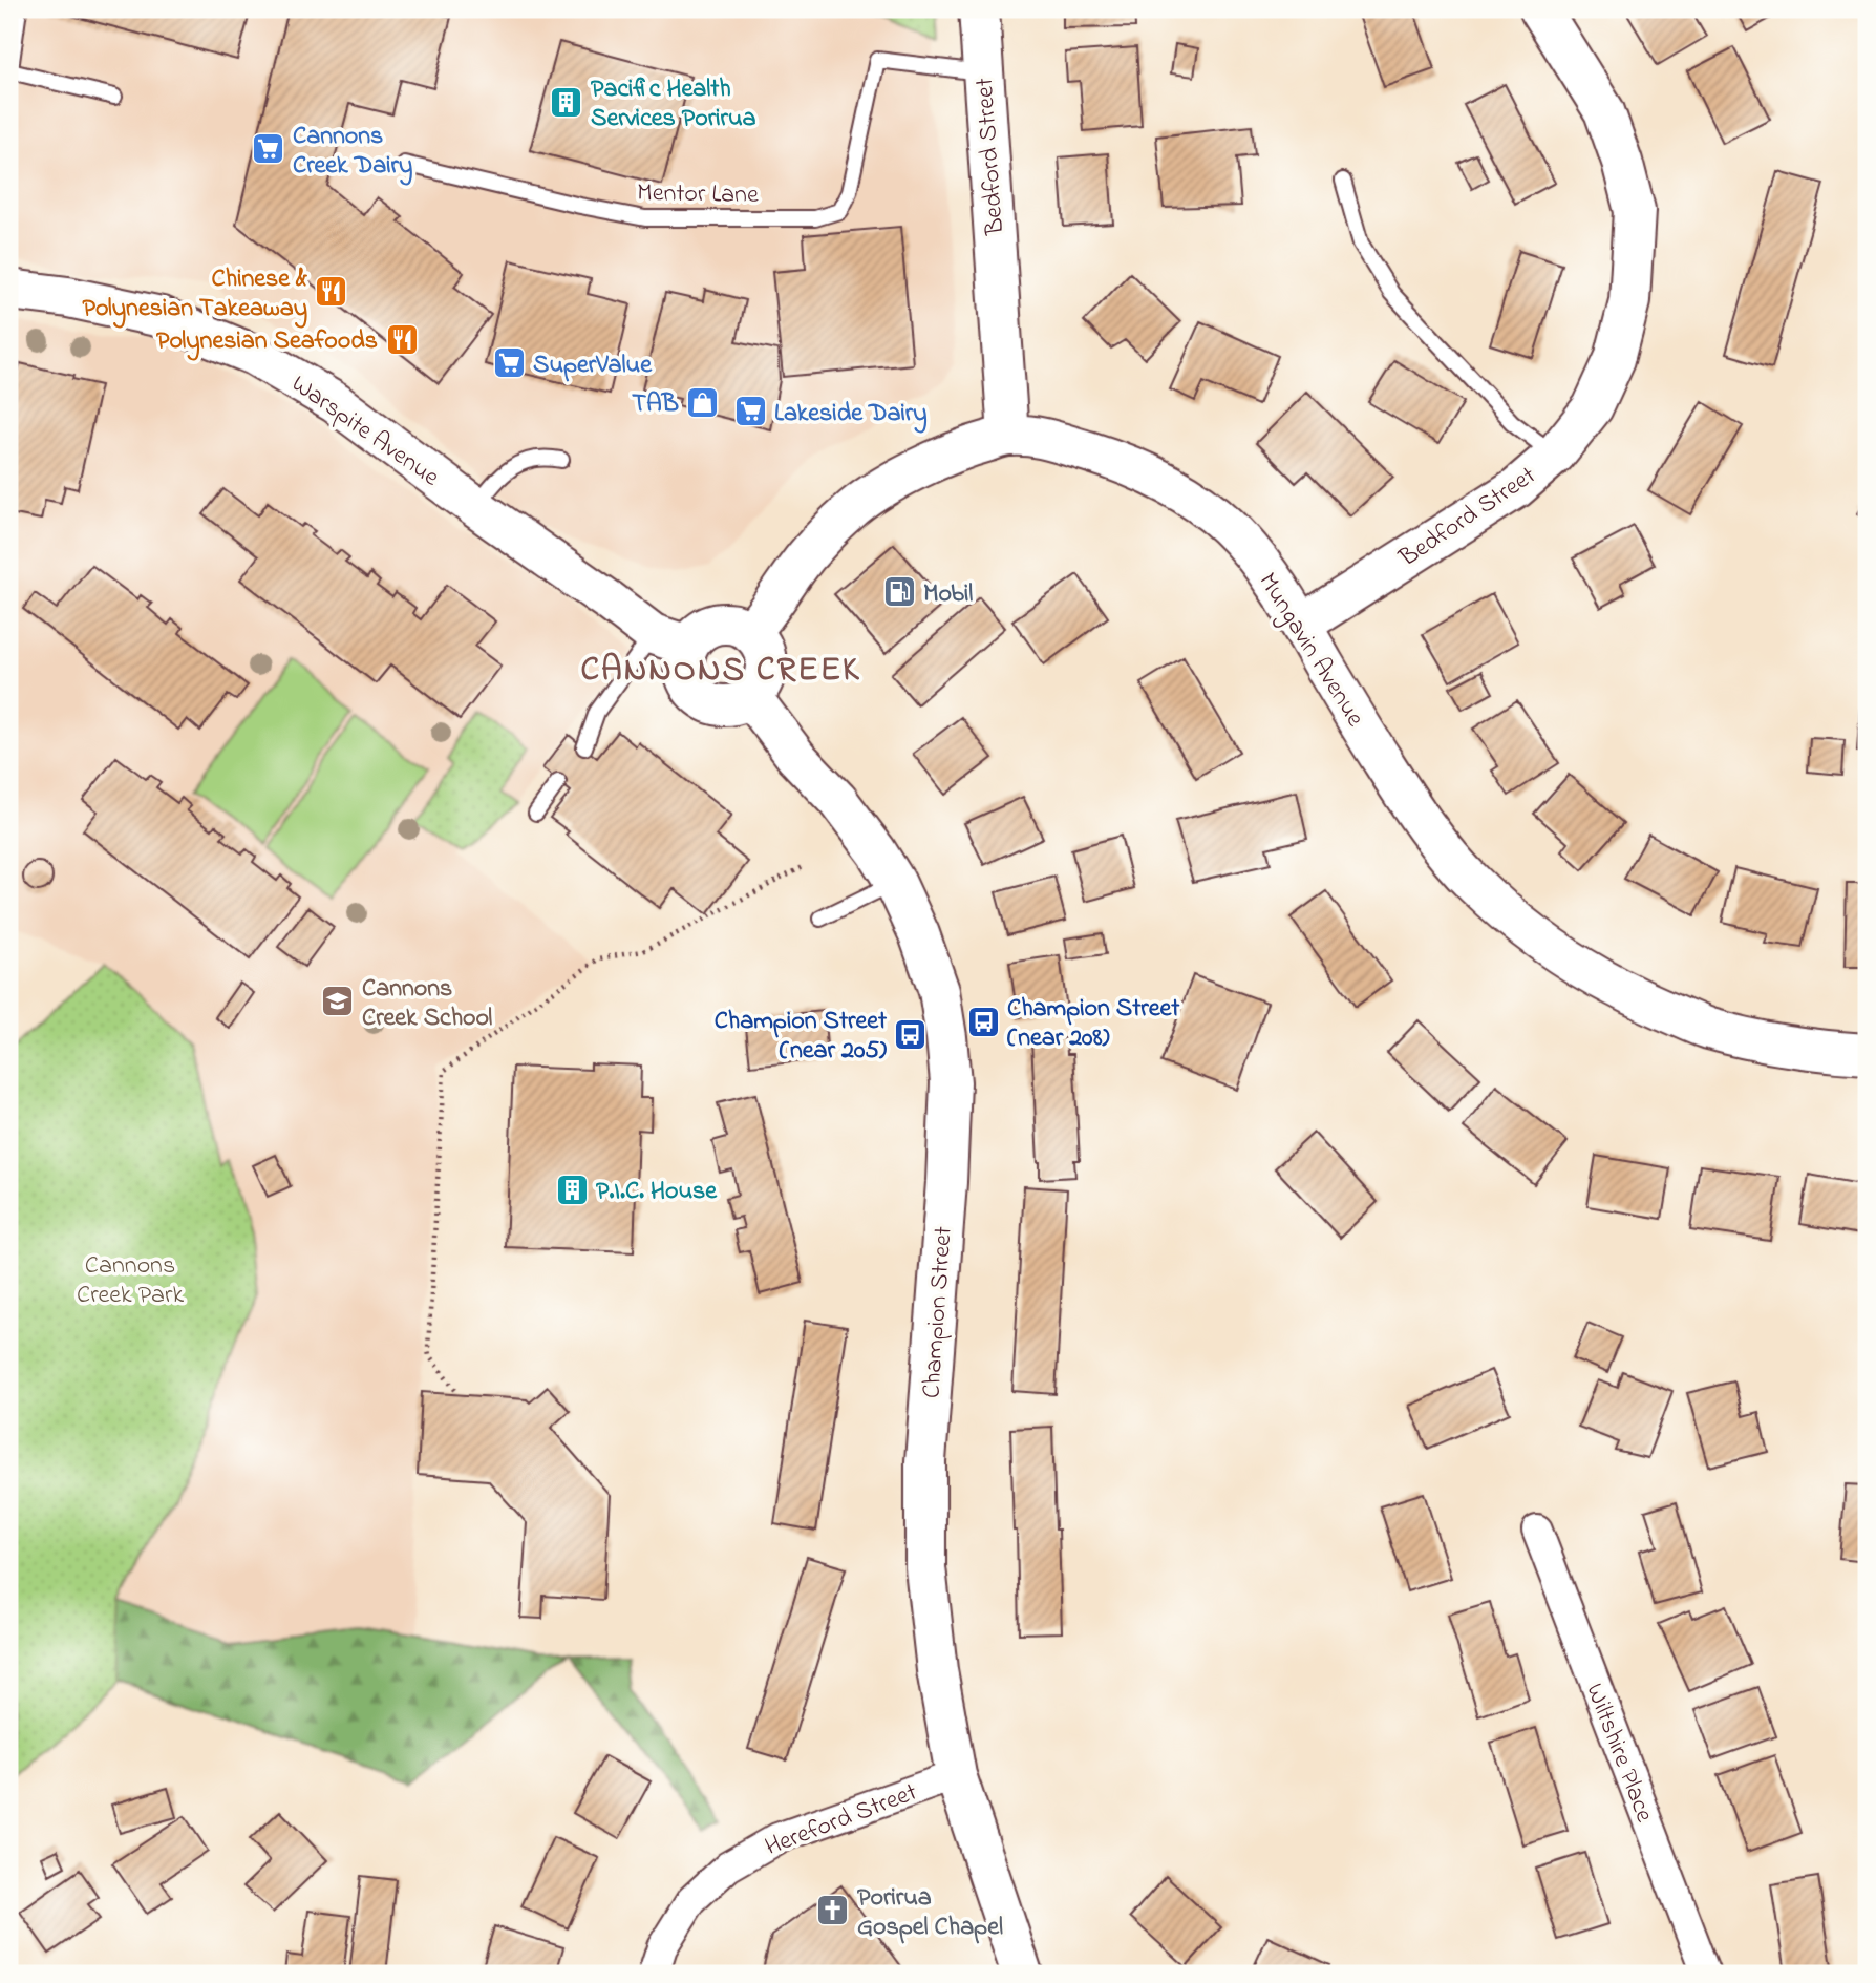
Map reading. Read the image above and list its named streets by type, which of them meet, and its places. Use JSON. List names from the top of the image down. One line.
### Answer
{"streets":{"main road":["Bedford Street","Warspite Avenue","Mungavin Avenue","Champion Street"],"street":["Wiltshire Place","Hereford Street"],"lane":["Mentor Lane"]},"crossings":[["Bedford Street","Mentor Lane"],["Bedford Street","Mungavin Avenue"],["Warspite Avenue","Mungavin Avenue"],["Warspite Avenue","Champion Street"],["Mungavin Avenue","Champion Street"],["Champion Street","Hereford Street"]],"districts":["CANNONS CREEK"],"parks":["Cannons Creek Park"],"places":{"building":["Pacific Health Services Porirua","P.I.C. House"],"supermarket":["Cannons Creek Dairy","SuperValue","Lakeside Dairy"],"restaurant":["Chinese & Polynesian Takeaway","Polynesian Seafoods"],"shop":["TAB"],"fuel station":["Mobil"],"school or university":["Cannons Creek School"],"bus stop":["Champion Street (near 208)","Champion Street (near 205)"],"church":["Porirua Gospel Chapel"]}}
